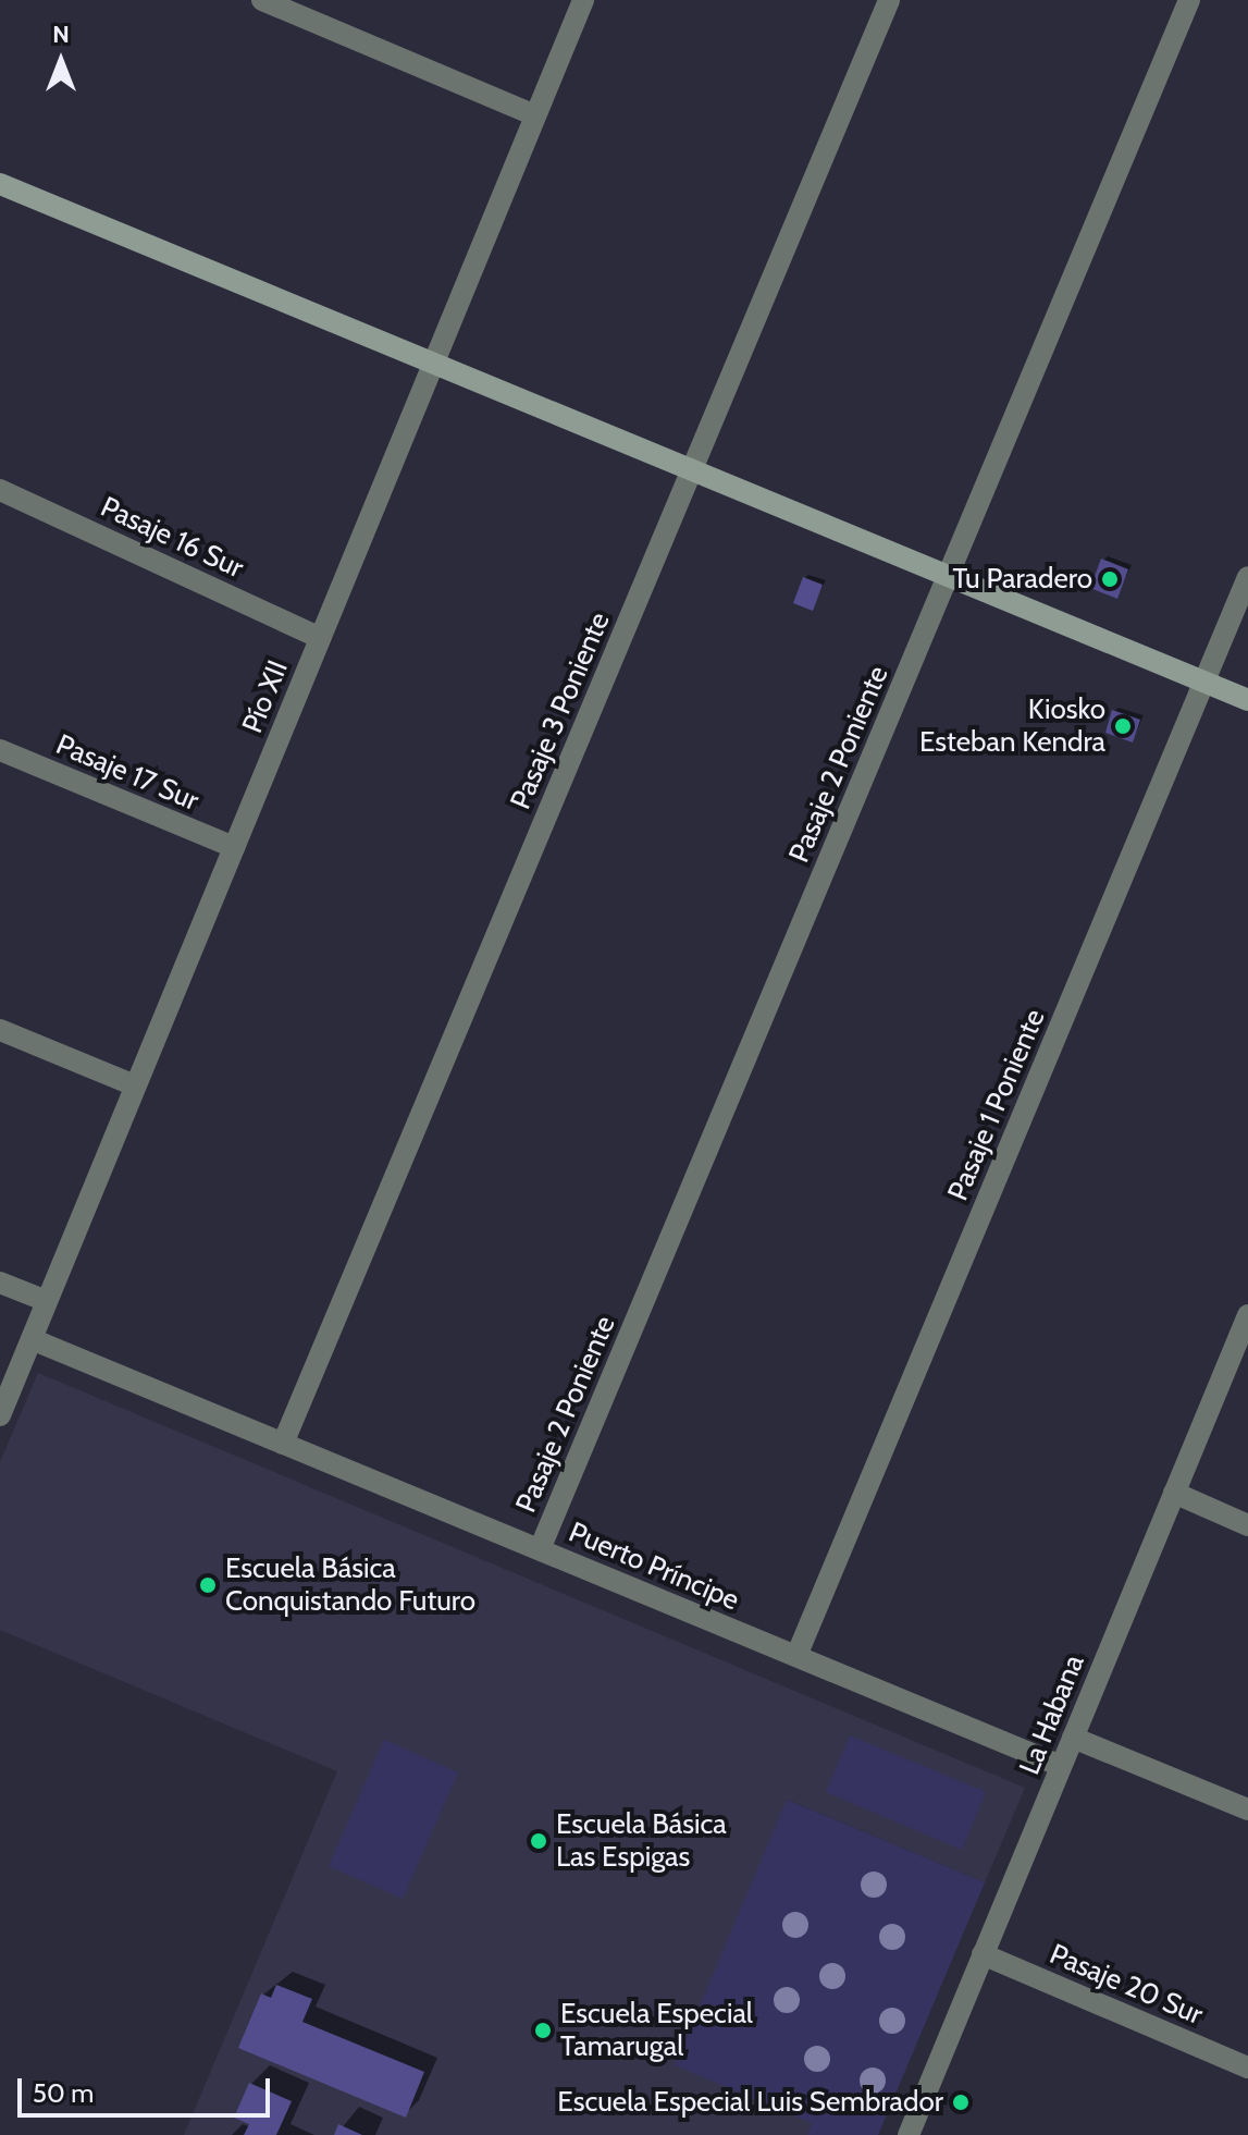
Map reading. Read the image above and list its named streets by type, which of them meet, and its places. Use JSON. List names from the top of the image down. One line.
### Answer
{"streets":{"street":["Pasaje 16 Sur","Pío XII","Pasaje 3 Poniente","Pasaje 2 Poniente","Pasaje 17 Sur","Pasaje 1 Poniente","Puerto Príncipe","La Habana","Pasaje 20 Sur"]},"crossings":[["Pasaje 16 Sur","Pío XII"],["Pío XII","Pasaje 17 Sur"],["Pío XII","Puerto Príncipe"],["Pasaje 3 Poniente","Puerto Príncipe"],["Pasaje 2 Poniente","Puerto Príncipe"],["Pasaje 1 Poniente","Puerto Príncipe"],["Puerto Príncipe","La Habana"],["La Habana","Pasaje 20 Sur"]],"places":["Tu Paradero","Kiosko Esteban Kendra","Escuela Básica Conquistando Futuro","Escuela Básica Las Espigas","Escuela Especial Tamarugal","Escuela Especial Luis Sembrador"],"scale_bar":"50 m","north":"top"}
